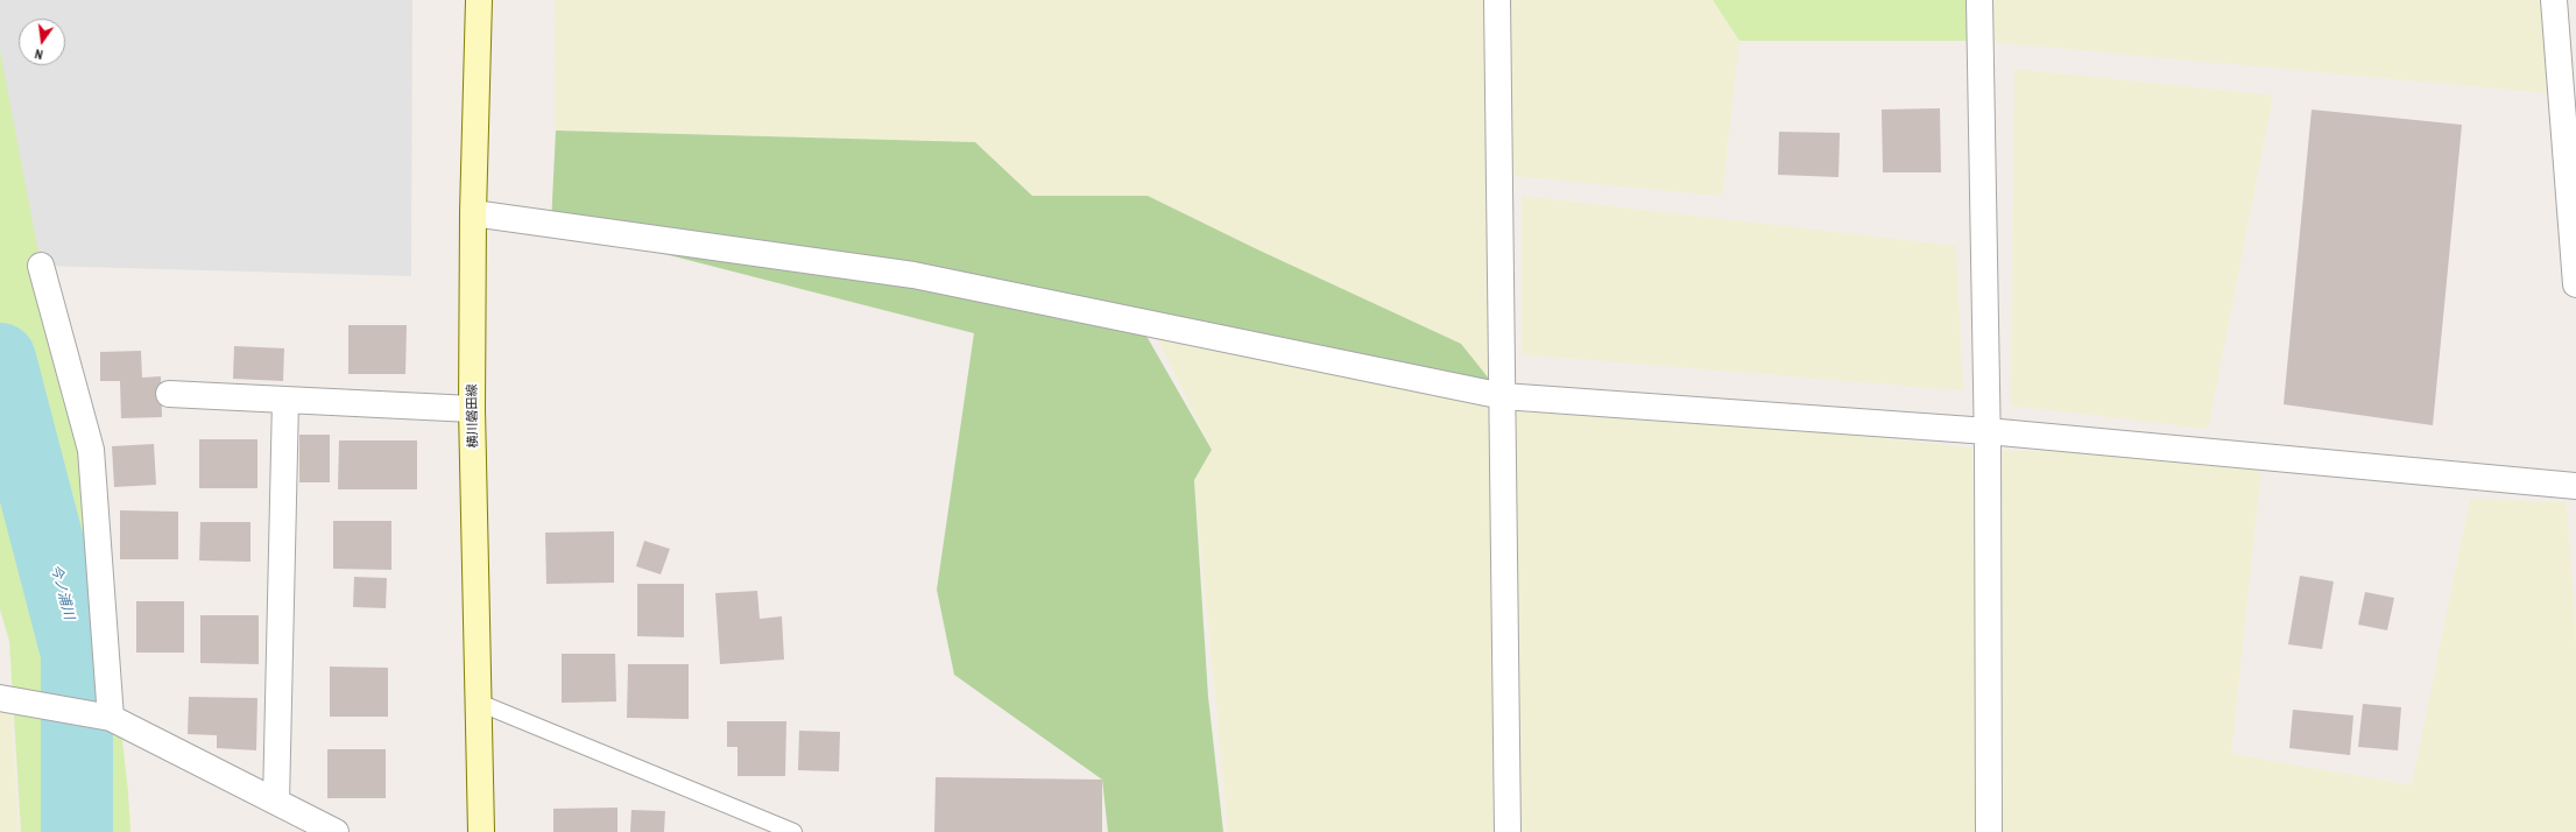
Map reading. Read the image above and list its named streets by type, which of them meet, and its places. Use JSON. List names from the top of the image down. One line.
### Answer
{"streets":{"main road":["横川磐田線"]},"water":["今ノ浦川"],"north":"bottom"}
